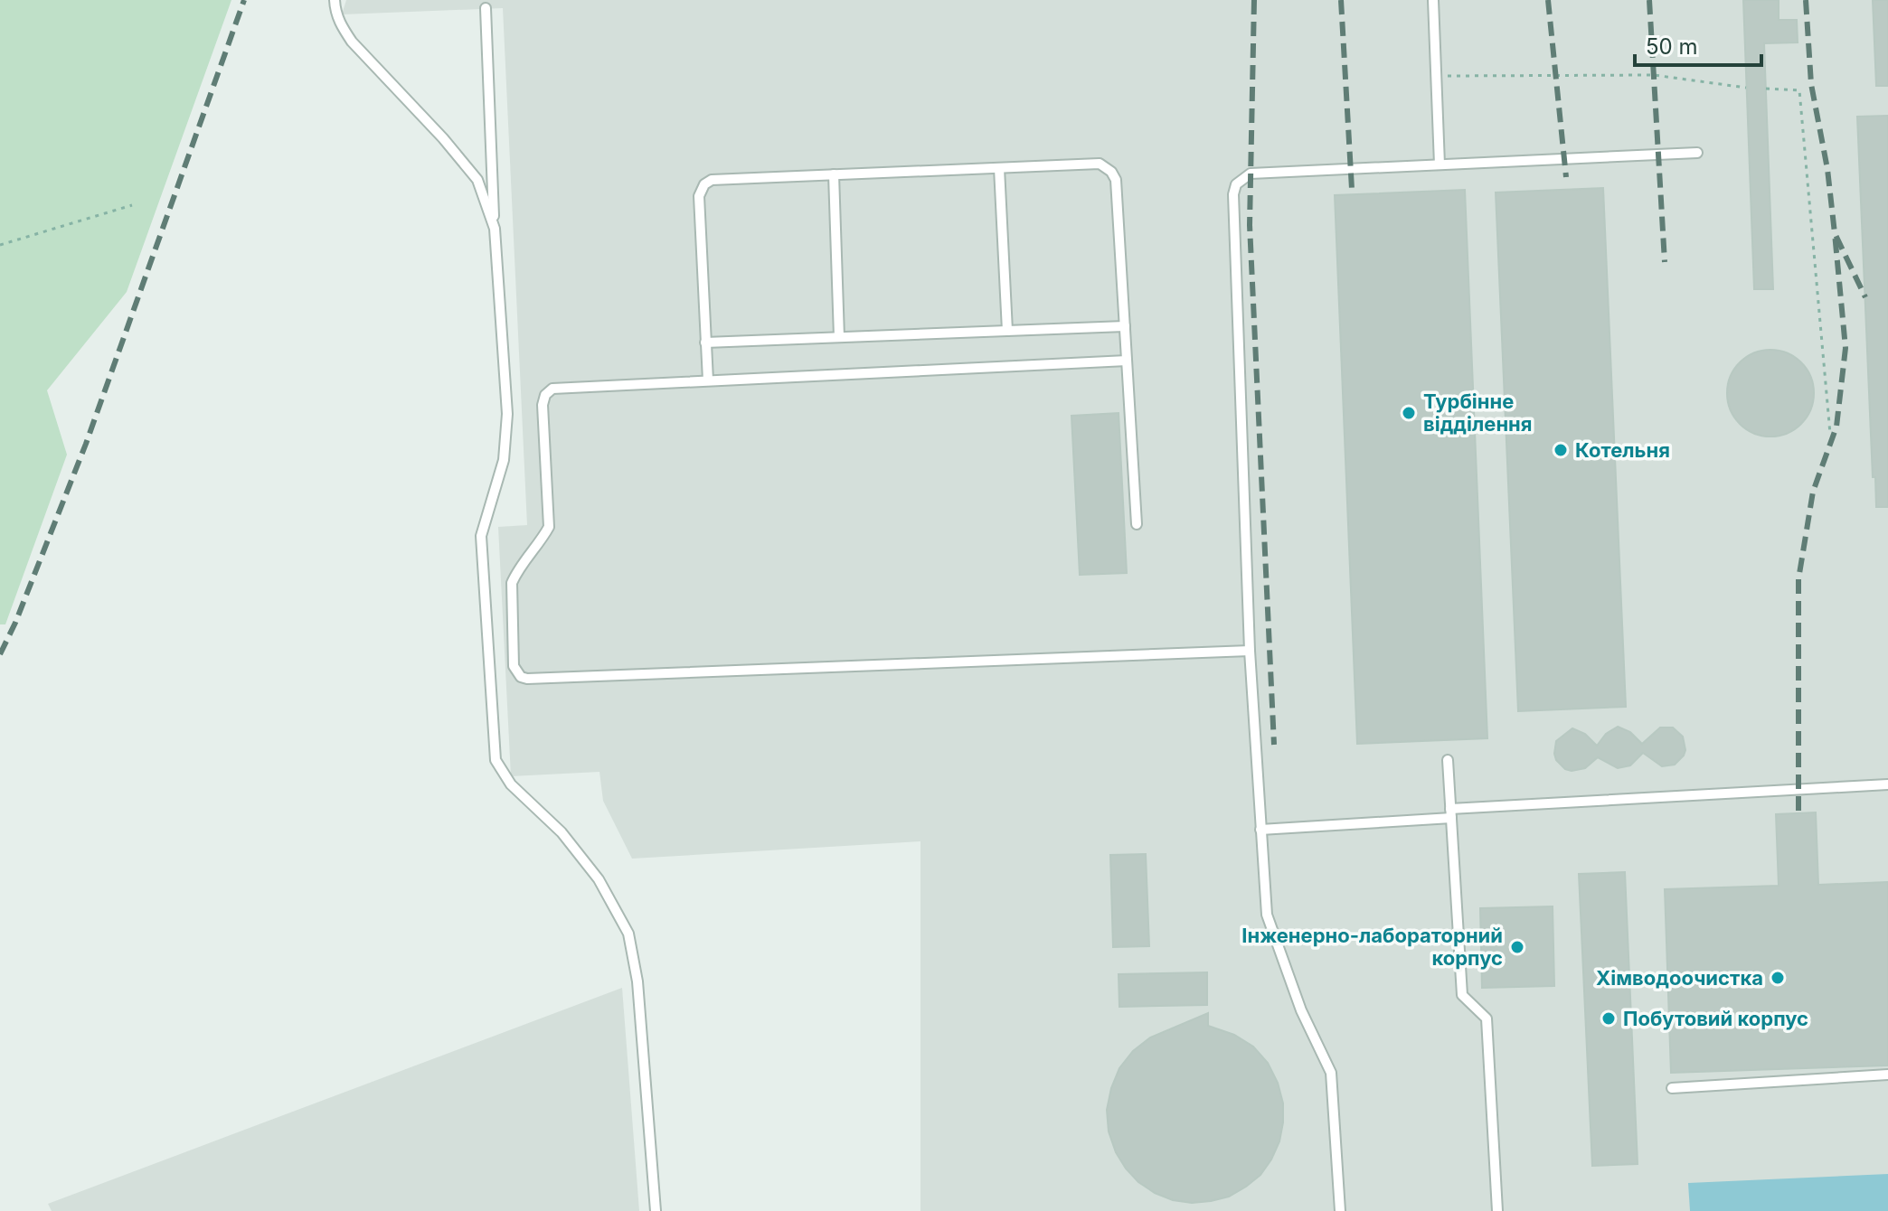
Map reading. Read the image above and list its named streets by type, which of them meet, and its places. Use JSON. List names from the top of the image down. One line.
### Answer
{"places":["Турбінне відділення","Котельня","Інженерно-лабораторний корпус","Хімводоочистка","Побутовий корпус"],"scale_bar":"50 m"}
